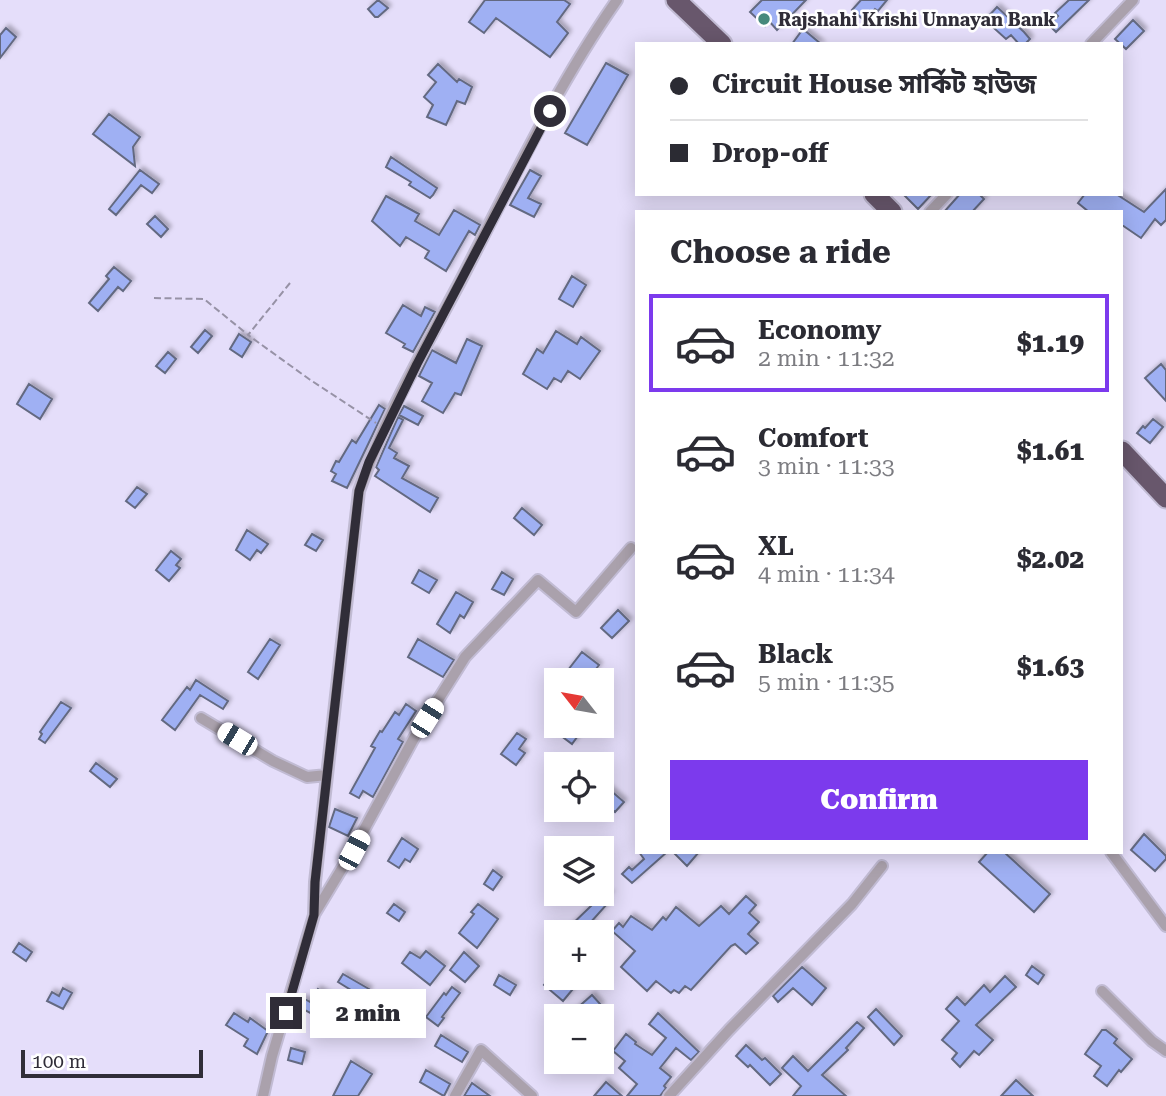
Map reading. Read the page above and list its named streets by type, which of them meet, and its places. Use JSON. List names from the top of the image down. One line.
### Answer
{"places":["Rajshahi Krishi Unnayan Bank"],"scale_bar":"100 m","north":"top left","page":{"banner":["Circuit House সার্কিট হাউজ","Drop-off"],"heading":"Choose a ride","list":[{"name":"Economy","note":"2 min · 11:32","value":"$1.19"},{"name":"Comfort","note":"3 min · 11:33","value":"$1.61"},{"name":"XL","note":"4 min · 11:34","value":"$2.02"},{"name":"Black","note":"5 min · 11:35","value":"$1.63"}],"map_buttons":["+","−"],"buttons":"Confirm","bubble":"2 min","scale":"100 m"}}
